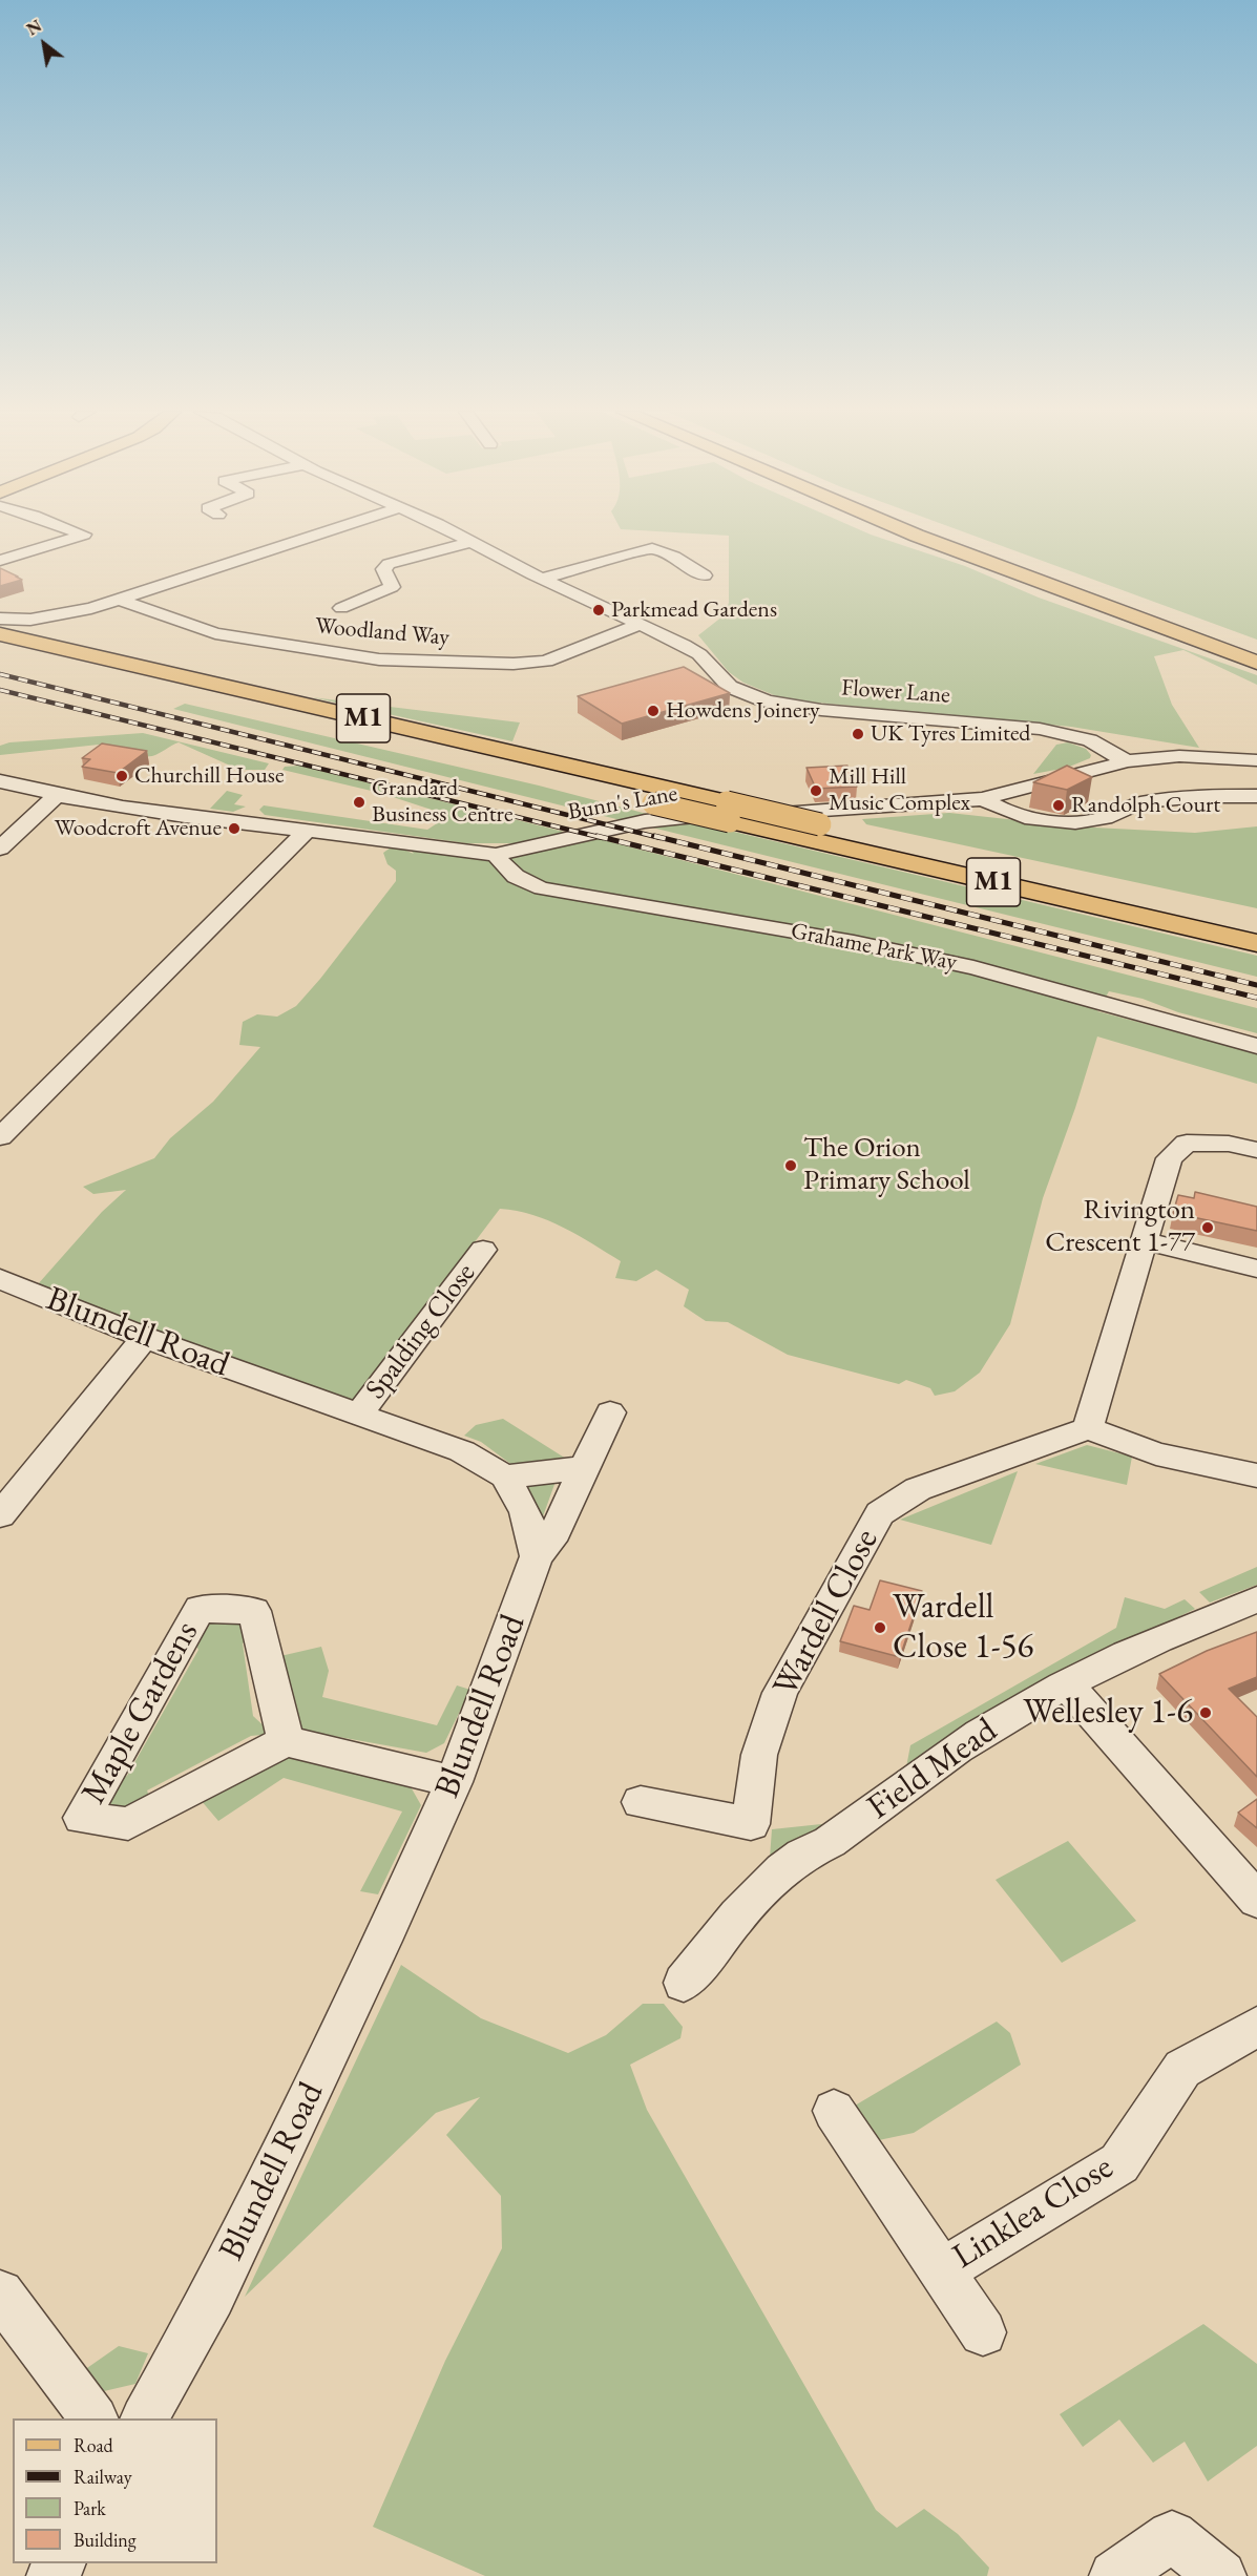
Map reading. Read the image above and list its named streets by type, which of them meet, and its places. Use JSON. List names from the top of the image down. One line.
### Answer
{"streets":{"main road":["M1"],"street":["Woodland Way","Flower Lane","Bunn's Lane","Grahame Park Way","Spalding Close","Blundell Road","Wardell Close","Maple Gardens","Field Mead","Linklea Close"]},"crossings":[["Woodland Way","Flower Lane"],["Flower Lane","Bunn's Lane"],["Bunn's Lane","Grahame Park Way"],["Spalding Close","Blundell Road"]],"places":["Parkmead Gardens","Howdens Joinery","UK Tyres Limited","Churchill House","Mill Hill Music Complex","Grandard Business Centre","Randolph Court","Woodcroft Avenue","The Orion Primary School","Rivington Crescent 1-77","Wardell Close 1-56","Wellesley 1-6"],"legend":["Road","Railway","Park","Building"],"north":"top left"}
